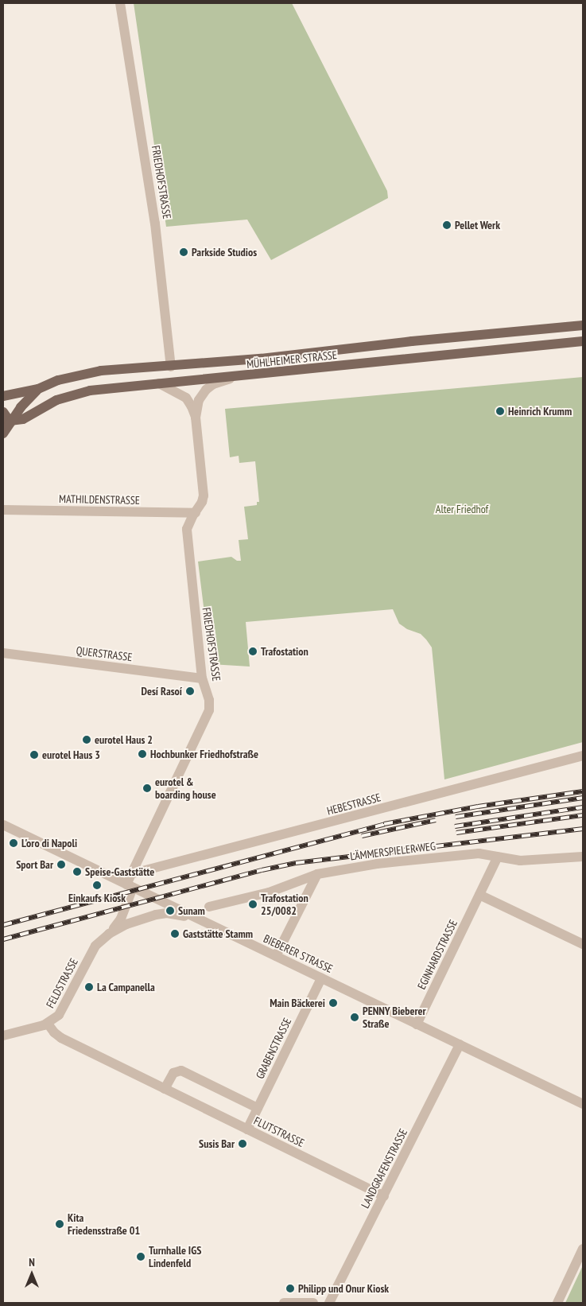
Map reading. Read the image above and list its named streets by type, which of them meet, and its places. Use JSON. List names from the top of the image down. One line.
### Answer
{"streets":{"main road":["MÜHLHEIMER STRASSE"],"street":["FRIEDHOFSTRASSE","MATHILDENSTRASSE","QUERSTRASSE","HEBESTRASSE","LÄMMERSPIELER WEG","BIEBERER STRASSE","EGINHARDSTRASSE","FELDSTRASSE","GRABENSTRASSE","FLUTSTRASSE","LANDGRAFENSTRASSE"]},"crossings":[["FRIEDHOFSTRASSE","MÜHLHEIMER STRASSE"],["FRIEDHOFSTRASSE","MATHILDENSTRASSE"],["FRIEDHOFSTRASSE","QUERSTRASSE"],["FRIEDHOFSTRASSE","HEBESTRASSE"],["FRIEDHOFSTRASSE","BIEBERER STRASSE"],["FRIEDHOFSTRASSE","FELDSTRASSE"],["LÄMMERSPIELER WEG","EGINHARDSTRASSE"],["BIEBERER STRASSE","EGINHARDSTRASSE"],["BIEBERER STRASSE","FELDSTRASSE"],["BIEBERER STRASSE","GRABENSTRASSE"],["BIEBERER STRASSE","LANDGRAFENSTRASSE"],["FELDSTRASSE","FLUTSTRASSE"],["GRABENSTRASSE","FLUTSTRASSE"],["FLUTSTRASSE","LANDGRAFENSTRASSE"]],"parks":["Alter Friedhof"],"places":["Pellet Werk","Parkside Studios","Heinrich Krumm","Trafostation","Desí Rasoí","eurotel Haus 2","Hochbunker Friedhofstraße","eurotel Haus 3","eurotel & boarding house","L'oro di Napoli","Sport Bar","Speise-Gaststätte","Einkaufs Kiosk","Trafostation 25/0082","Sunam","Gaststätte Stamm","La Campanella","Main Bäckerei","PENNY Bieberer Straße","Susis Bar","Kita Friedensstraße 01","Turnhalle IGS Lindenfeld","Philipp und Onur Kiosk"],"north":"top"}
